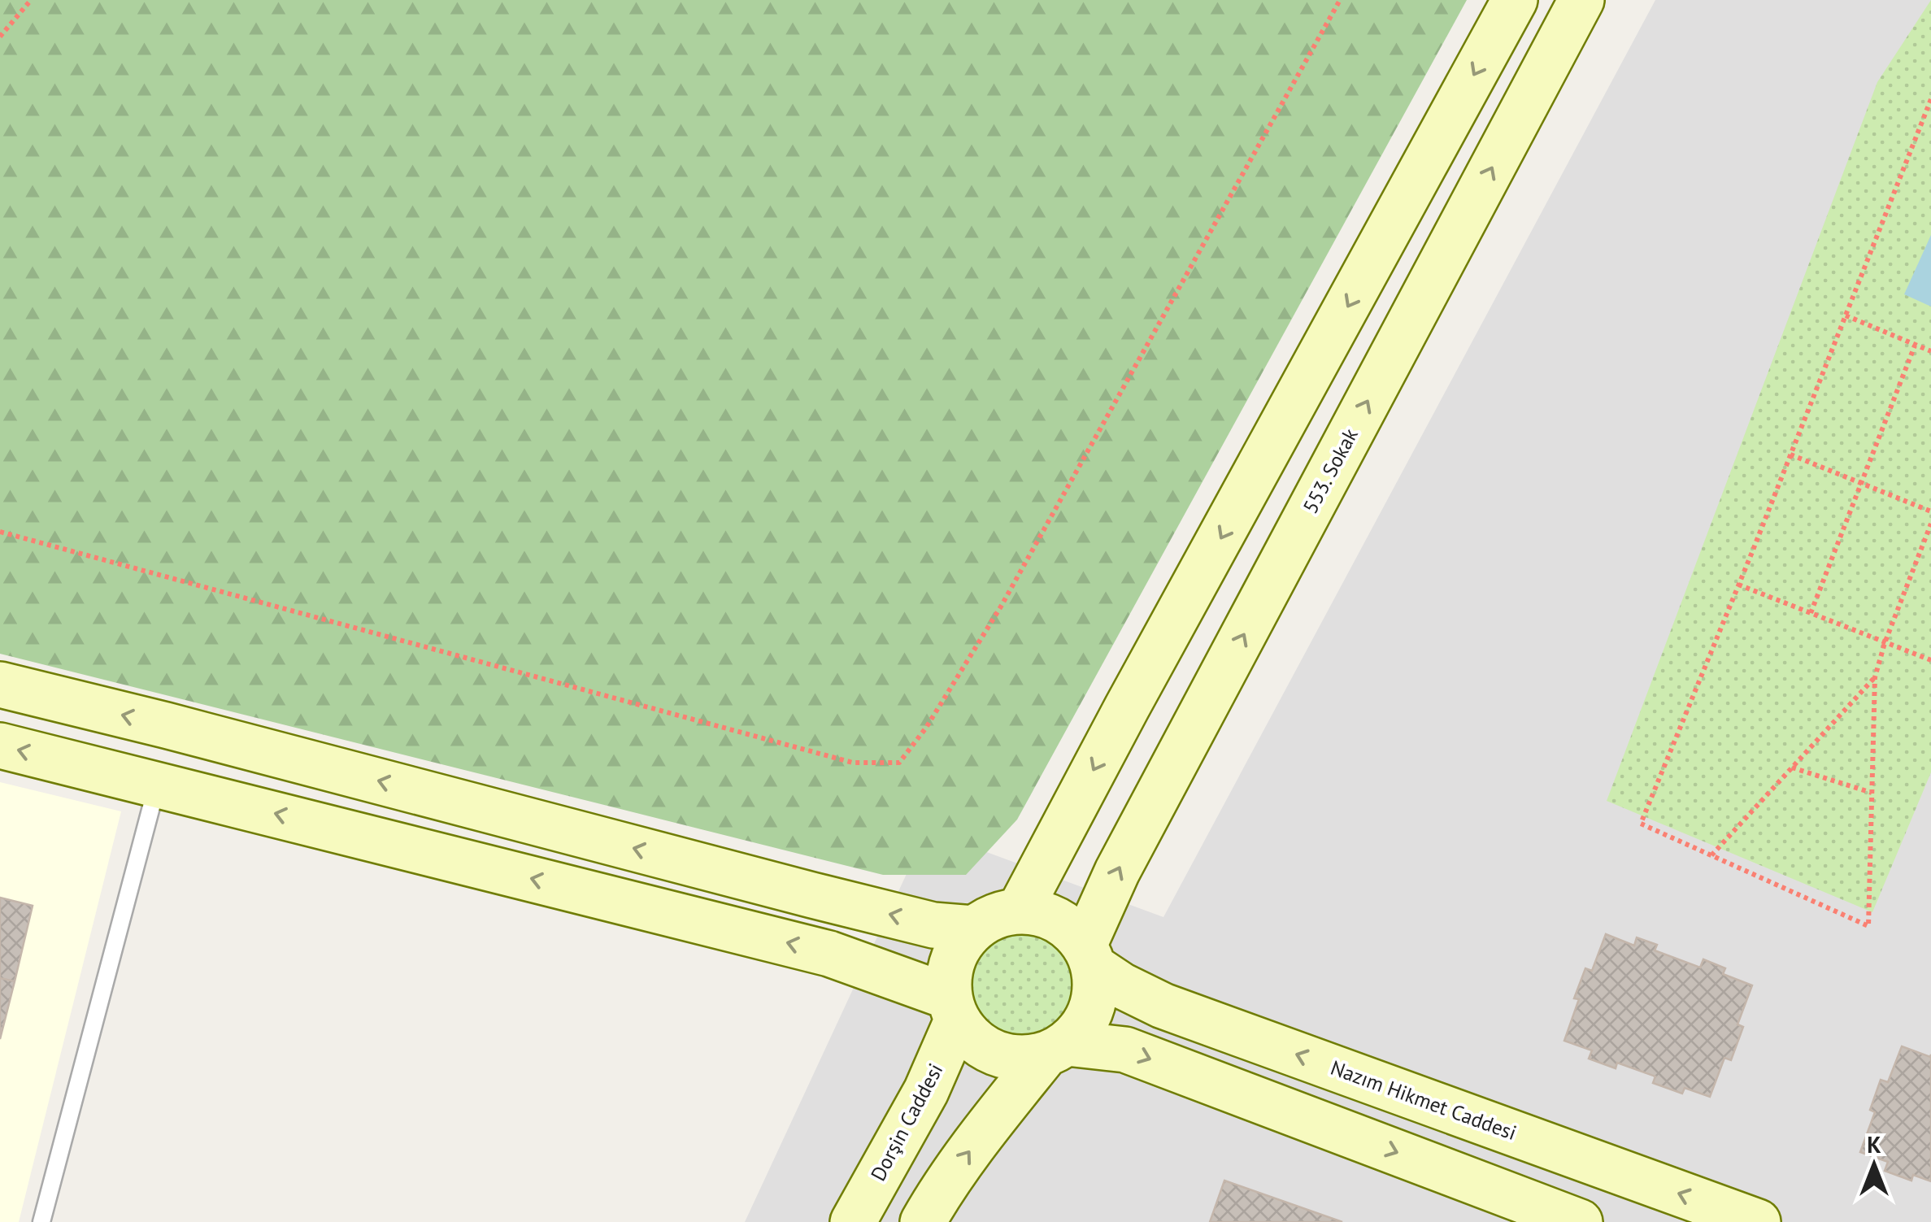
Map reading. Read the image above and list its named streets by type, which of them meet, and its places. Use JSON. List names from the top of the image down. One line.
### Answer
{"streets":{"main road":["553. Sokak","Nazım Hikmet Caddesi","Dorşin Caddesi"]},"crossings":[["553. Sokak","Nazım Hikmet Caddesi"],["553. Sokak","Dorşin Caddesi"],["Nazım Hikmet Caddesi","Dorşin Caddesi"]],"north":"top"}
